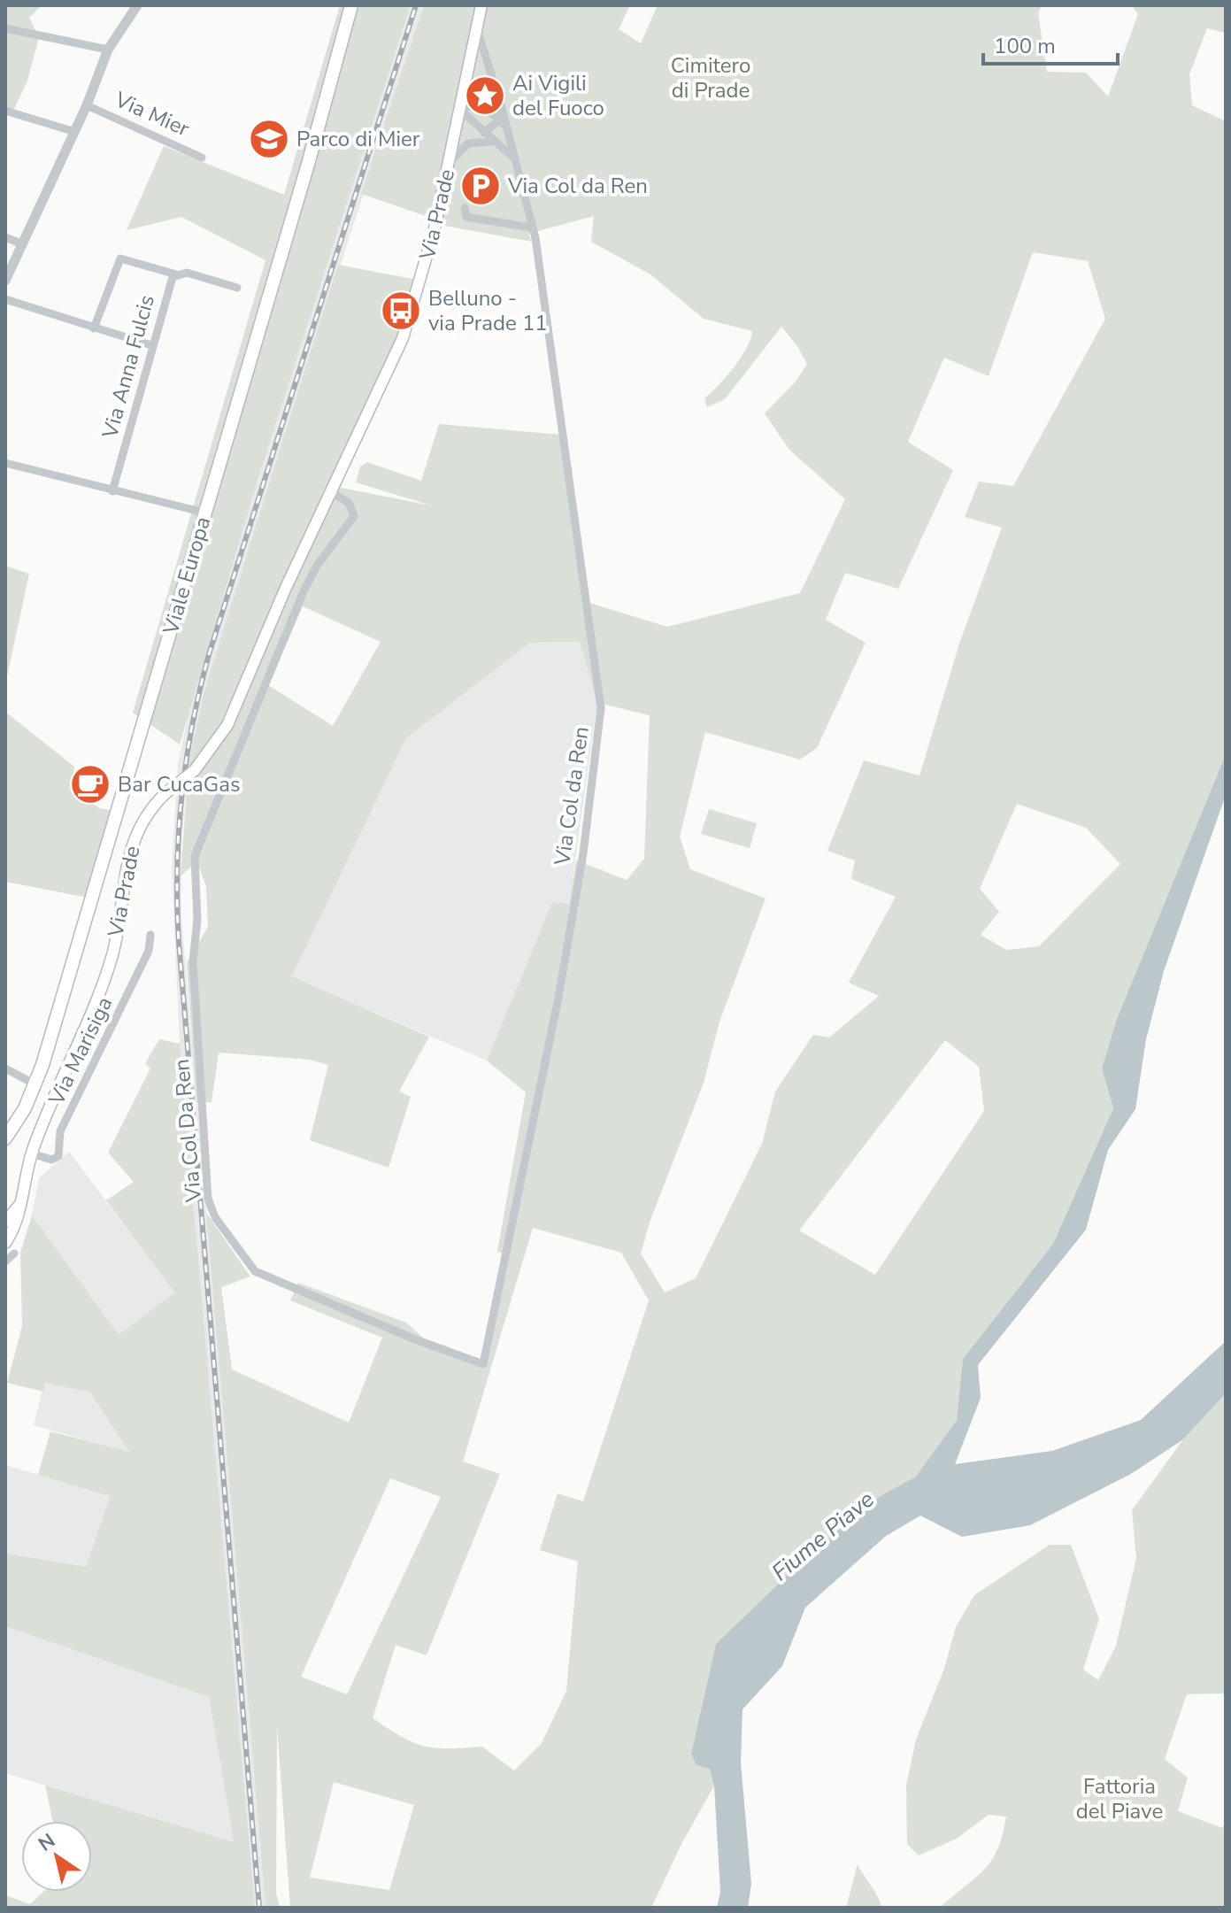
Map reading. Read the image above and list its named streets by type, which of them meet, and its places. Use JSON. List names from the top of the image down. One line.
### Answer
{"streets":{"main road":["Via Prade","Viale Europa"],"street":["Via Mier","Via Anna Fulcis","Via Col da Ren","Via Marisiga","Via Col Da Ren"]},"crossings":[["Via Prade","Via Col da Ren"],["Via Prade","Via Marisiga"],["Via Prade","Via Col Da Ren"],["Viale Europa","Via Marisiga"],["Via Col da Ren","Via Col Da Ren"]],"water":["Fiume Piave"],"parks":["Cimitero di Prade","Fattoria del Piave"],"places":{"place":["Ai Vigili del Fuoco"],"school or university":["Parco di Mier"],"parking":["Via Col da Ren"],"bus stop":["Belluno - via Prade 11"],"cafe":["Bar CucaGas"]},"scale_bar":"100 m","north":"top left"}
